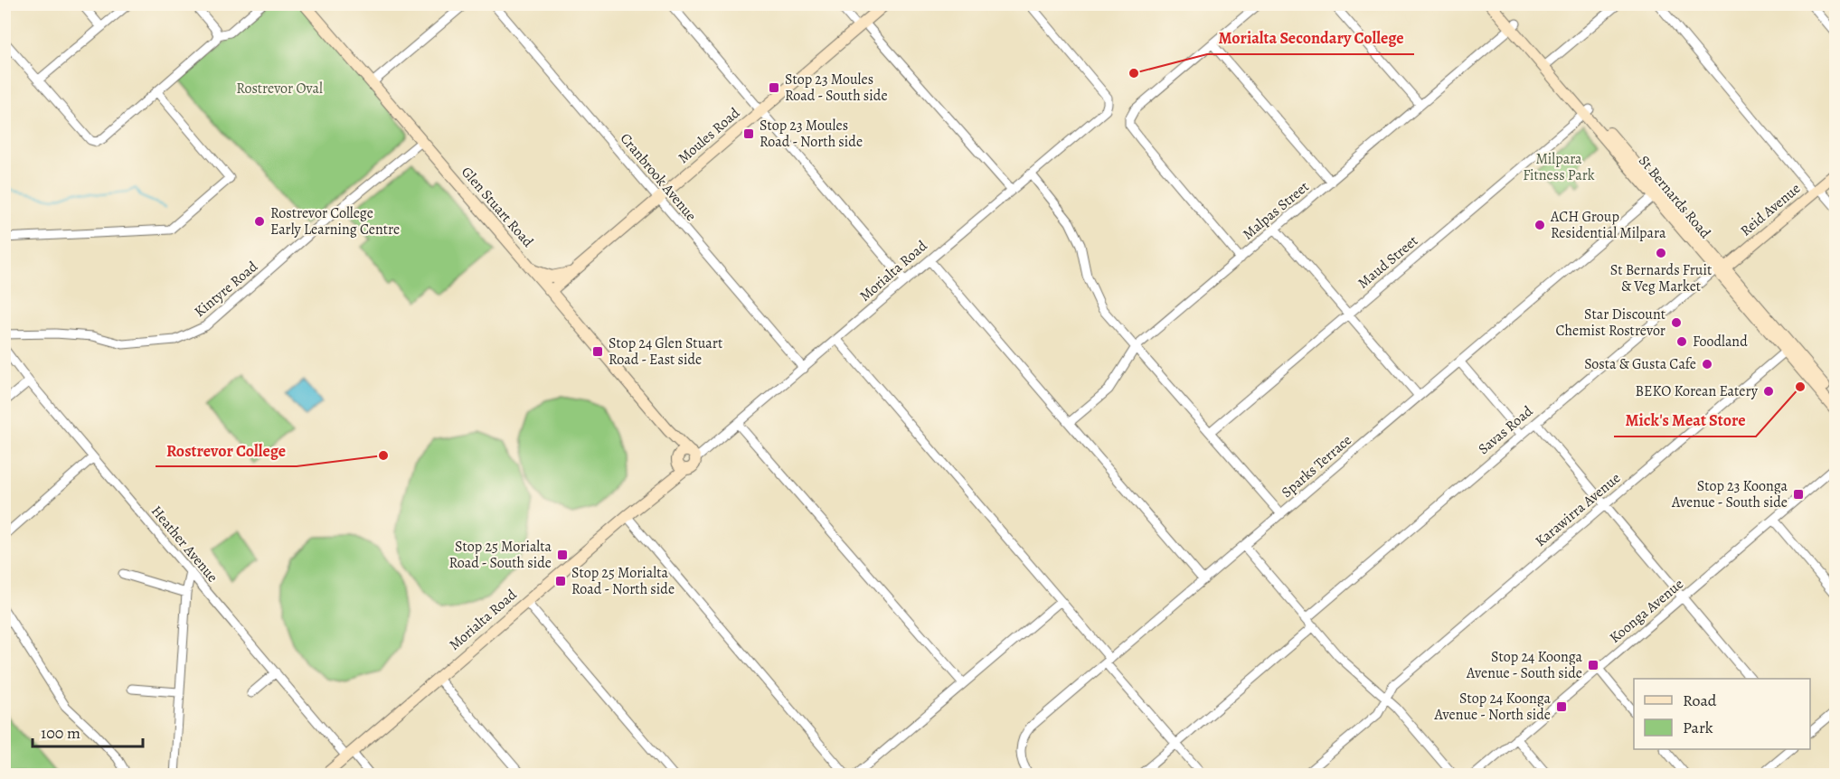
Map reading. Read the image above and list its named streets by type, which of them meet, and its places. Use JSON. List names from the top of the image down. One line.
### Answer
{"streets":{"main road":["Moules Road","St Bernards Road","Glen Stuart Road","Reid Avenue","Morialta Road"],"street":["Cranbrook Avenue","Malpas Street","Maud Street","Kintyre Road","Savas Road","Sparks Terrace","Karawirra Avenue","Heather Avenue","Koonga Avenue"]},"crossings":[["Moules Road","Cranbrook Avenue"],["Moules Road","Glen Stuart Road"],["Cranbrook Avenue","Morialta Road"],["St Bernards Road","Reid Avenue"],["St Bernards Road","Malpas Street"],["St Bernards Road","Maud Street"],["St Bernards Road","Savas Road"],["St Bernards Road","Sparks Terrace"],["St Bernards Road","Karawirra Avenue"],["Glen Stuart Road","Morialta Road"],["Glen Stuart Road","Kintyre Road"],["Reid Avenue","Savas Road"],["Morialta Road","Heather Avenue"]],"parks":["Rostrevor Oval","Milpara Fitness Park"],"places":{"other":["Morialta Secondary College","Rostrevor College Early Learning Centre","ACH Group Residential Milpara","St Bernards Fruit & Veg Market","Star Discount Chemist Rostrevor","Foodland","Sosta & Gusta Cafe","Mick's Meat Store","BEKO Korean Eatery","Rostrevor College"],"transit":["Stop 23 Moules Road - South side","Stop 23 Moules Road - North side","Stop 24 Glen Stuart Road - East side","Stop 23 Koonga Avenue - South side","Stop 25 Morialta Road - South side","Stop 25 Morialta Road - North side","Stop 24 Koonga Avenue - South side","Stop 24 Koonga Avenue - North side"]},"legend":["Road","Park"],"scale_bar":"100 m"}
